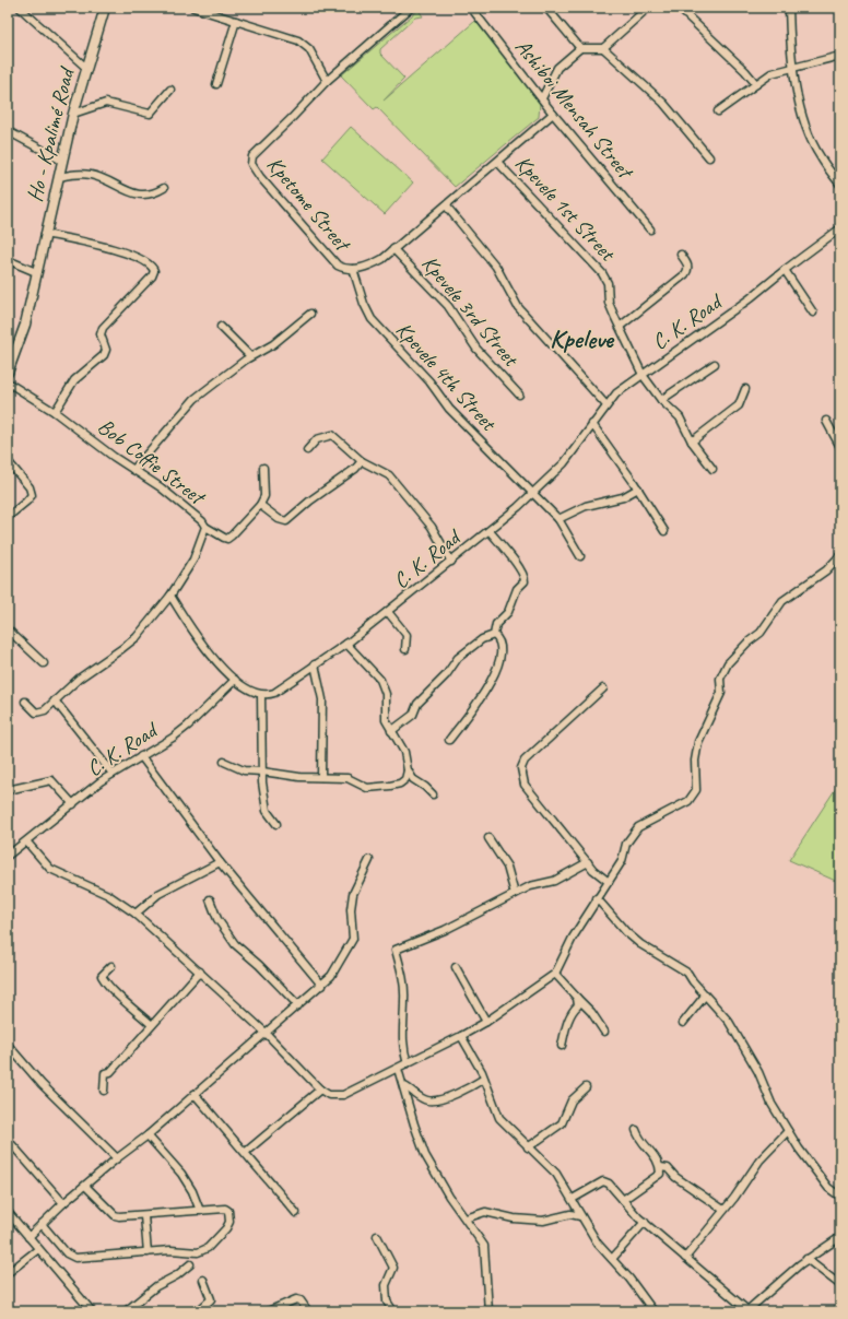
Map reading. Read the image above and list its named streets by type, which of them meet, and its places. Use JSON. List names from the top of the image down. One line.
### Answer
{"streets":{"main road":["Ho - Kpalimé Road"],"street":["Ashiboi Mensah Street","Kpetome Street","Kpevele 1st Street","Kpevele 3rd Street","C. K. Road","Kpevele 4th Street","Bob Coffie Street"]},"crossings":[["Ashiboi Mensah Street","Kpetome Street"],["Kpetome Street","Kpevele 1st Street"],["Kpetome Street","Kpevele 3rd Street"],["Kpetome Street","Kpevele 4th Street"],["Kpevele 1st Street","C. K. Road"],["C. K. Road","Kpevele 4th Street"]],"districts":["Kpeleve"]}
